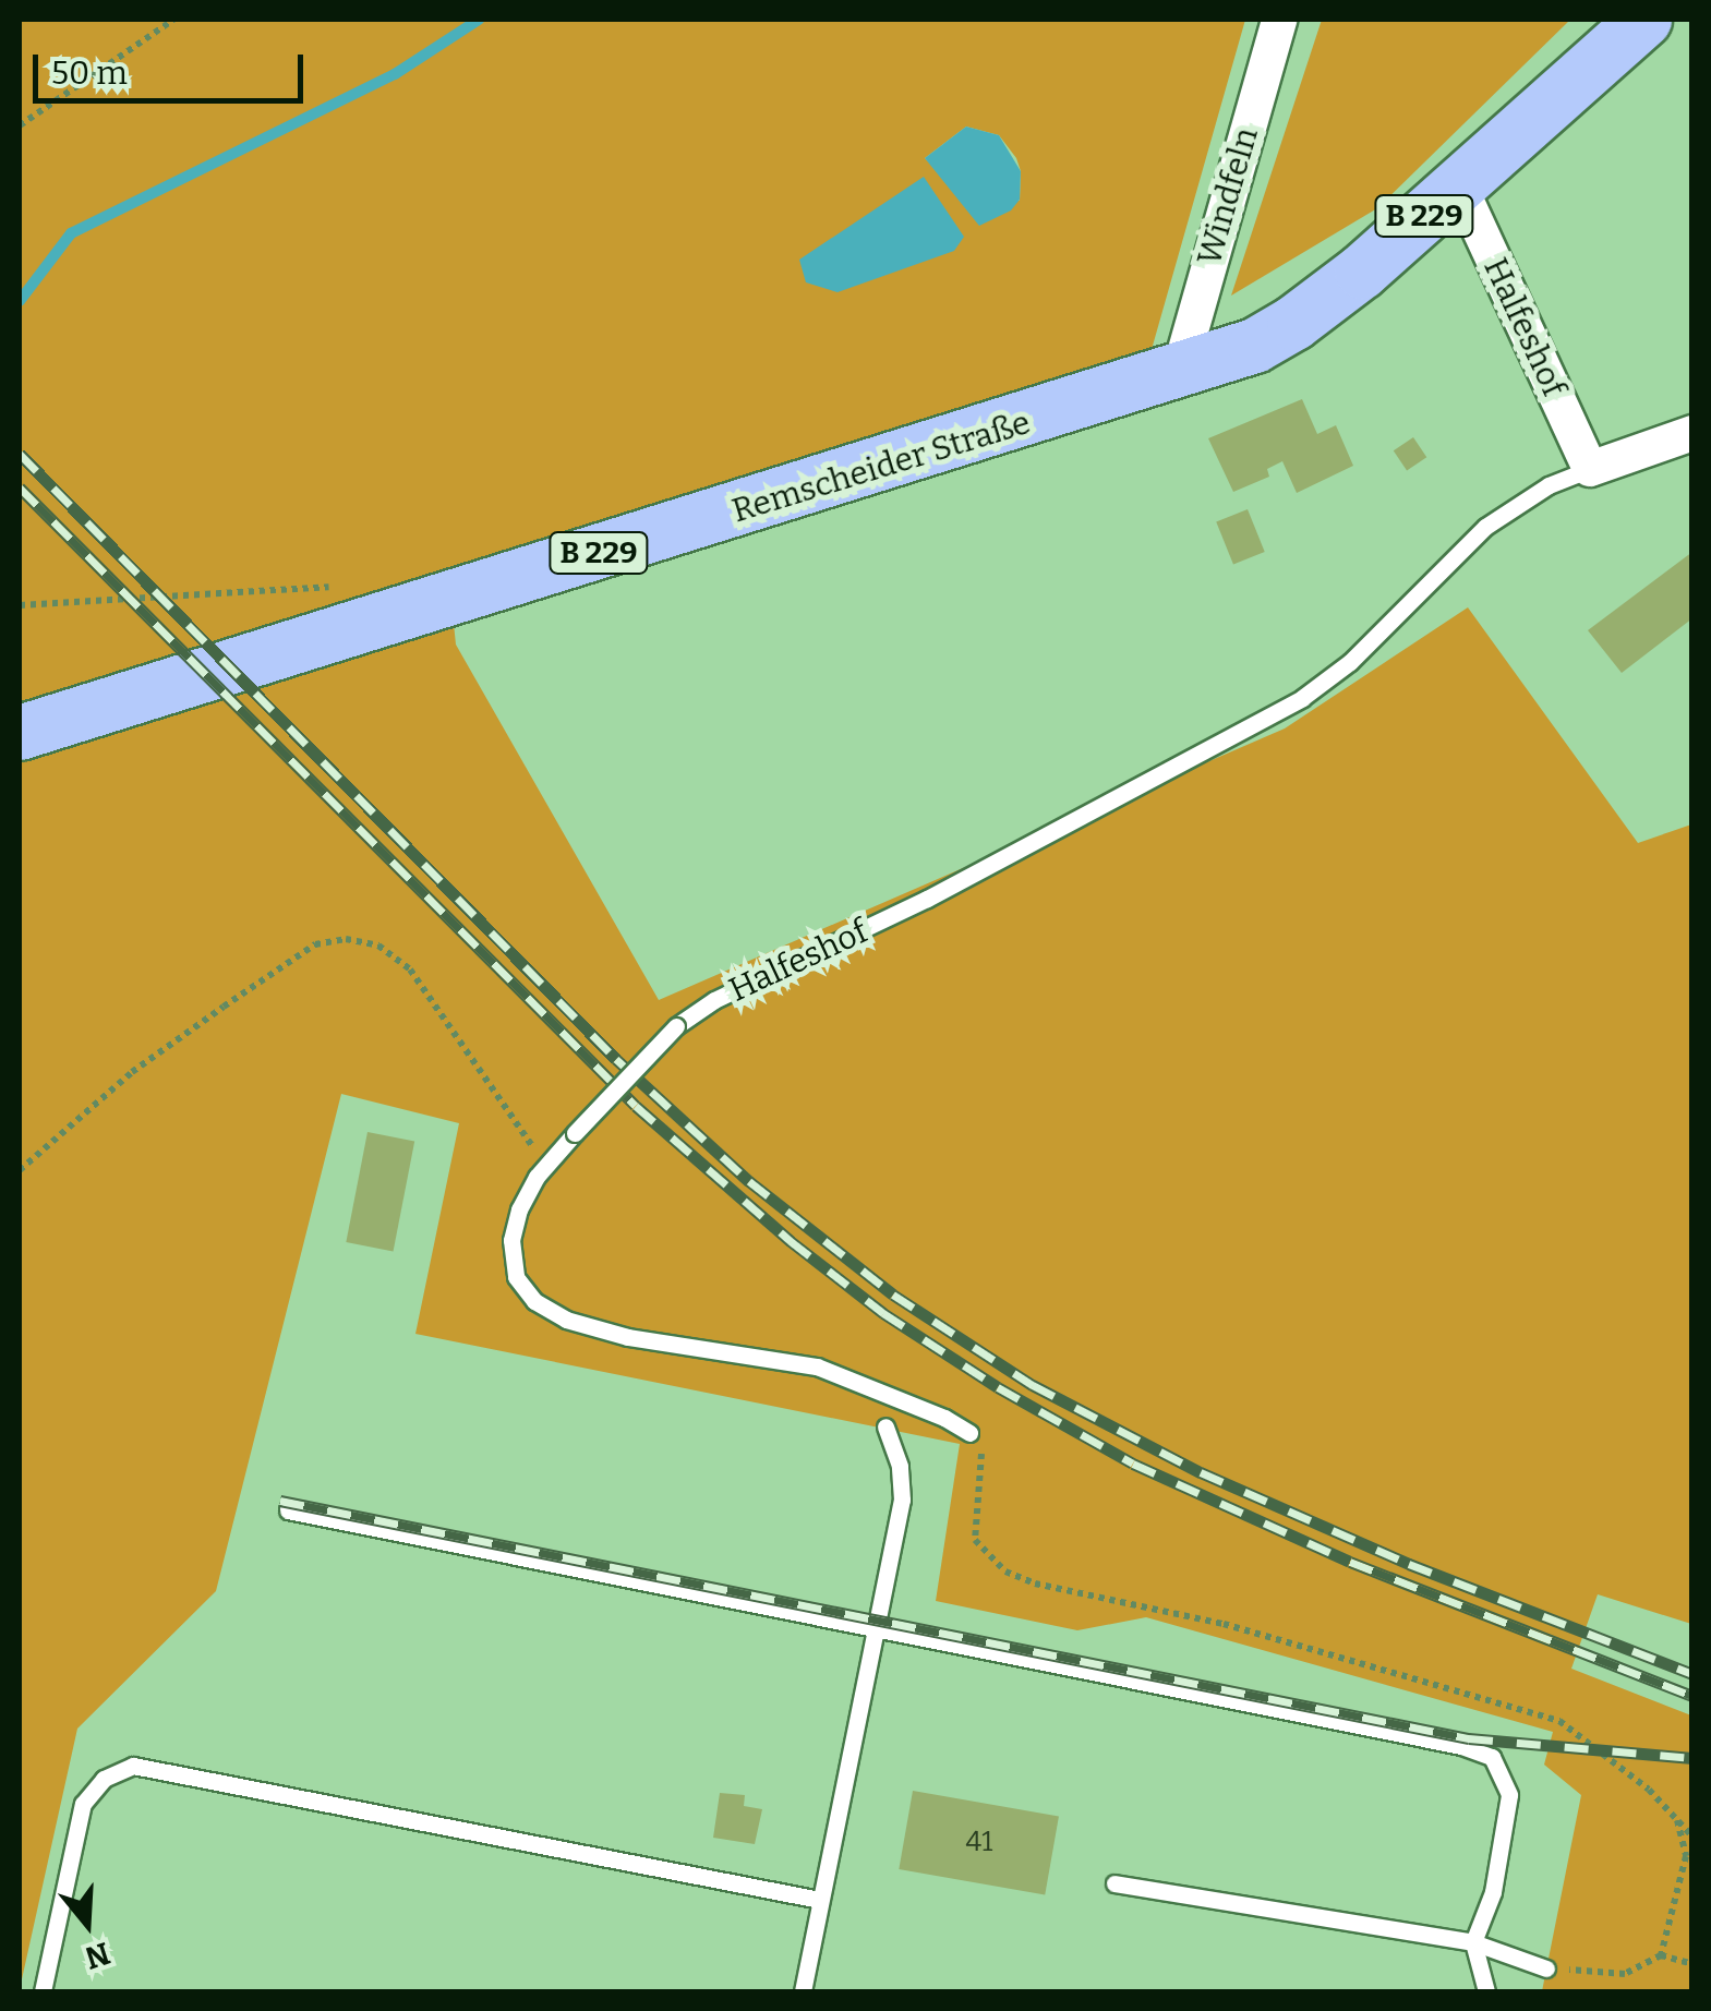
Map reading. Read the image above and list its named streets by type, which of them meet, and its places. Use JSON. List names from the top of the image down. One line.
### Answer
{"streets":{"main road":["B 229","Remscheider Straße"],"street":["Windfeln","Halfeshof"]},"crossings":[["Windfeln","Remscheider Straße"],["Halfeshof","Remscheider Straße"]],"house_numbers":["41"],"scale_bar":"50 m","north":"bottom"}
